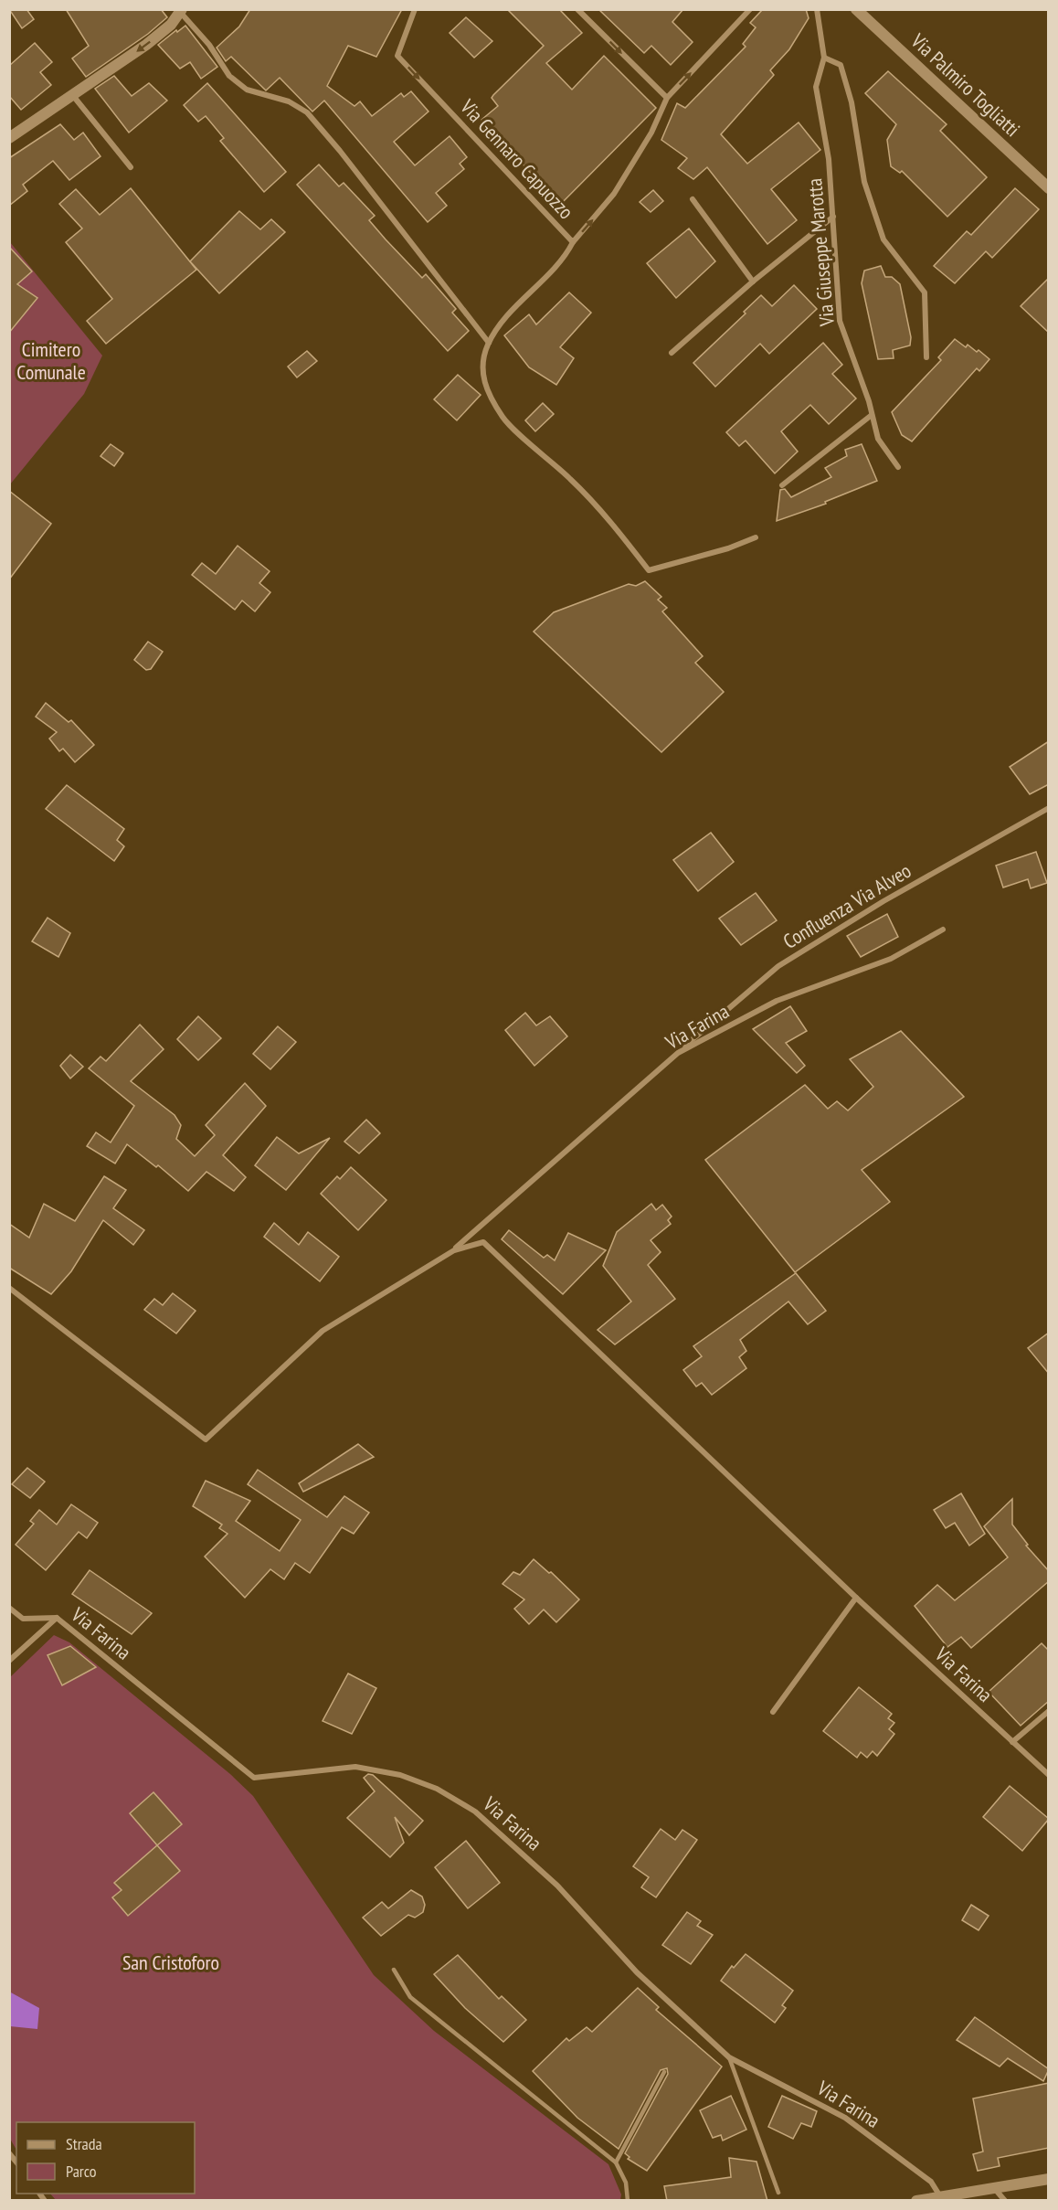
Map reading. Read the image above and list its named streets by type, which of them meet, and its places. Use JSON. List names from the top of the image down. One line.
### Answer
{"streets":{"street":["Via Palmiro Togliatti","Via Gennaro Capuozzo","Via Giuseppe Marotta","Confluenza Via Alveo","Via Farina"]},"crossings":[["Confluenza Via Alveo","Via Farina"]],"parks":["Cimitero Comunale","San Cristoforo"],"legend":["Strada","Parco"]}
